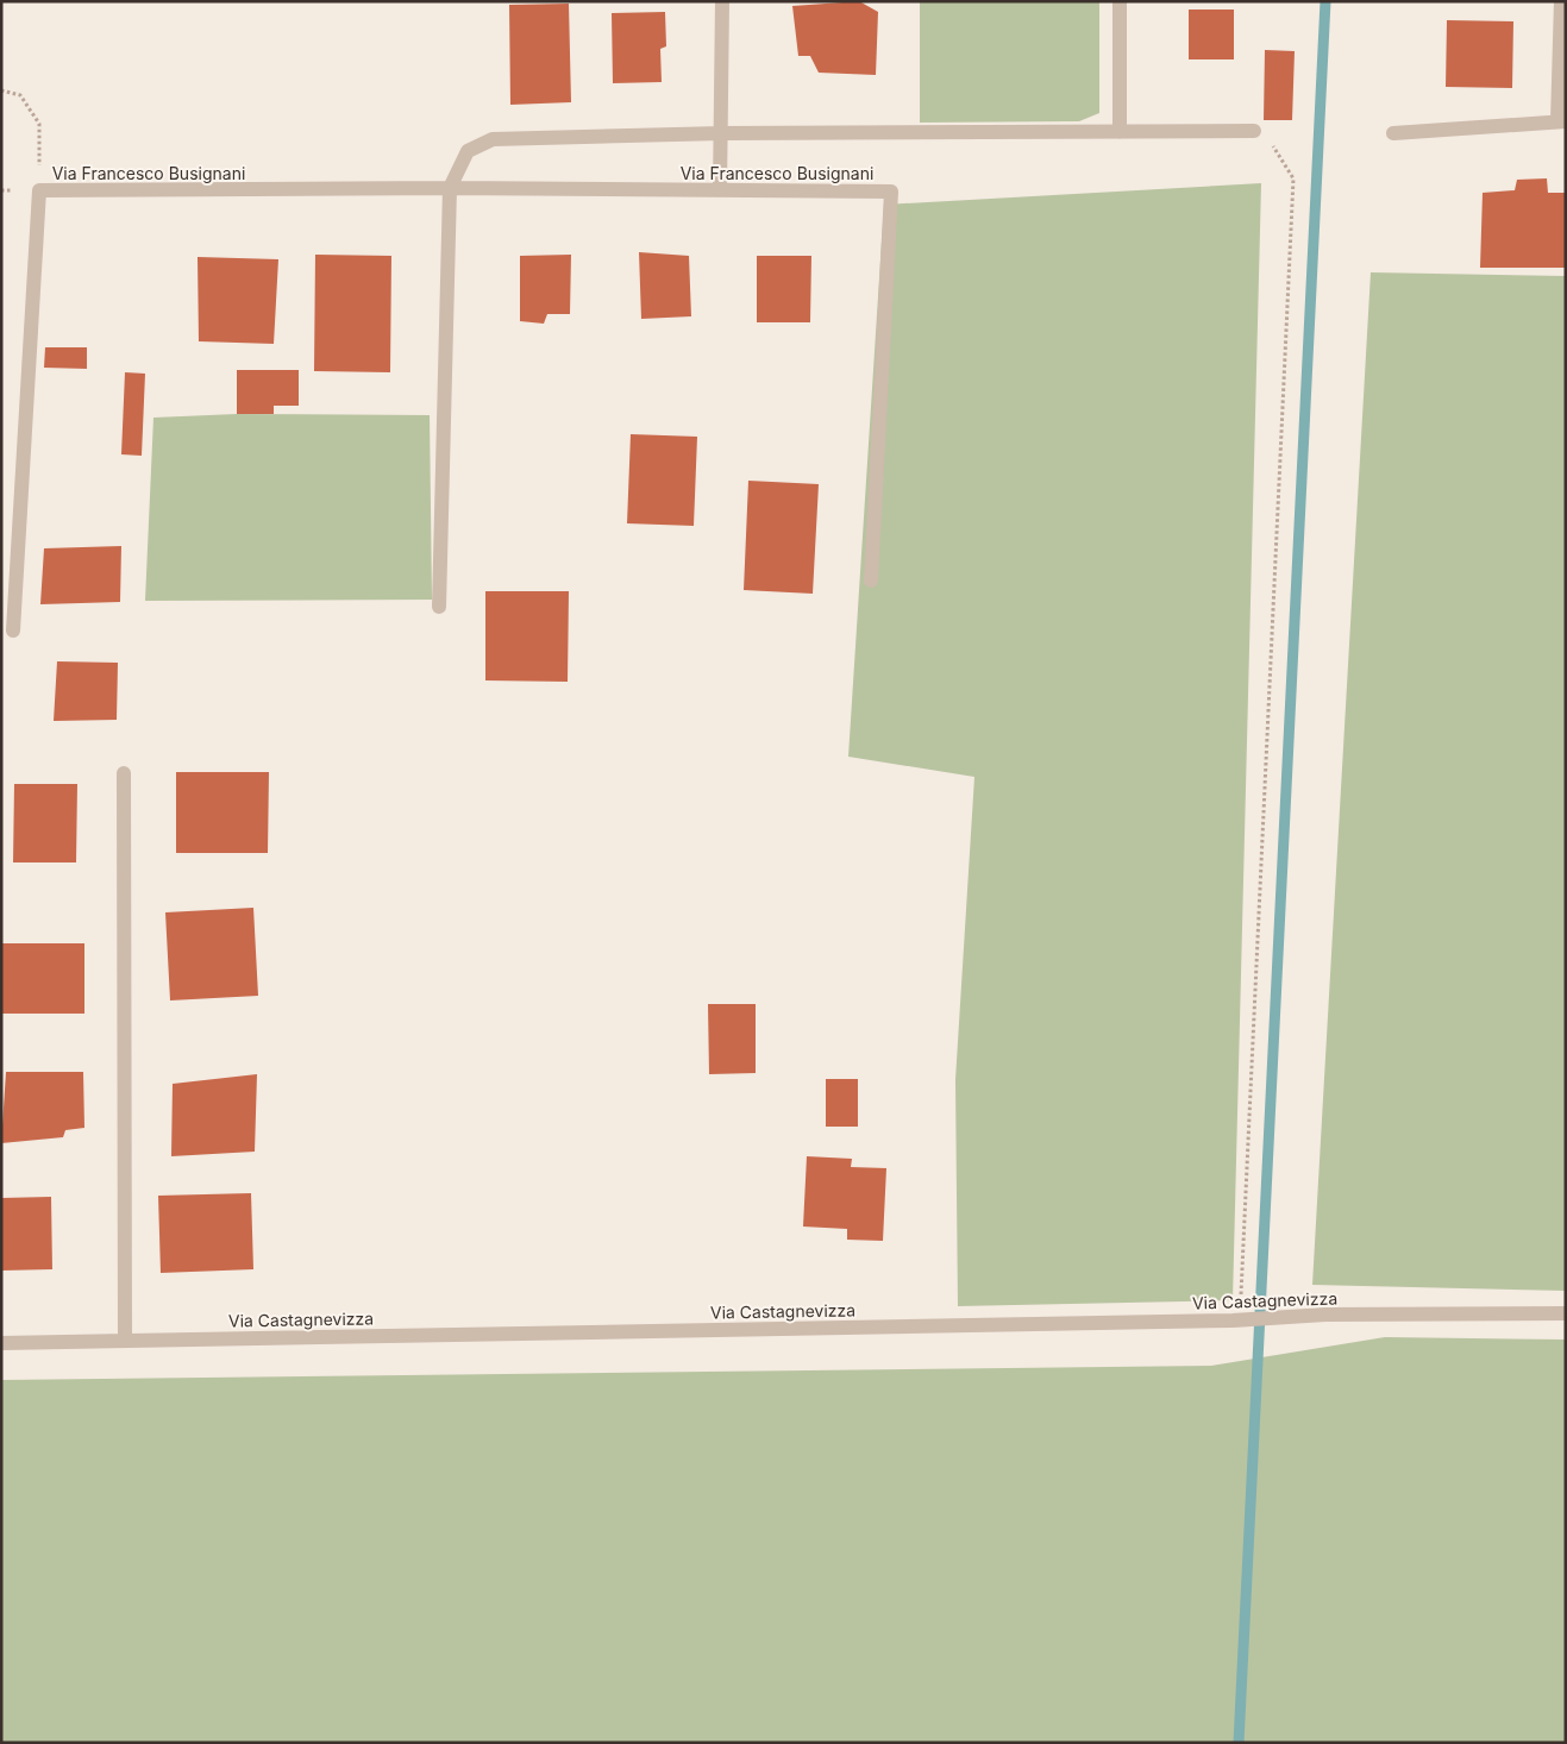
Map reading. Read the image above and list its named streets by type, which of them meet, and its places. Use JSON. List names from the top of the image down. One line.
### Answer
{"streets":{"street":["Via Francesco Busignani","Via Castagnevizza"]}}
